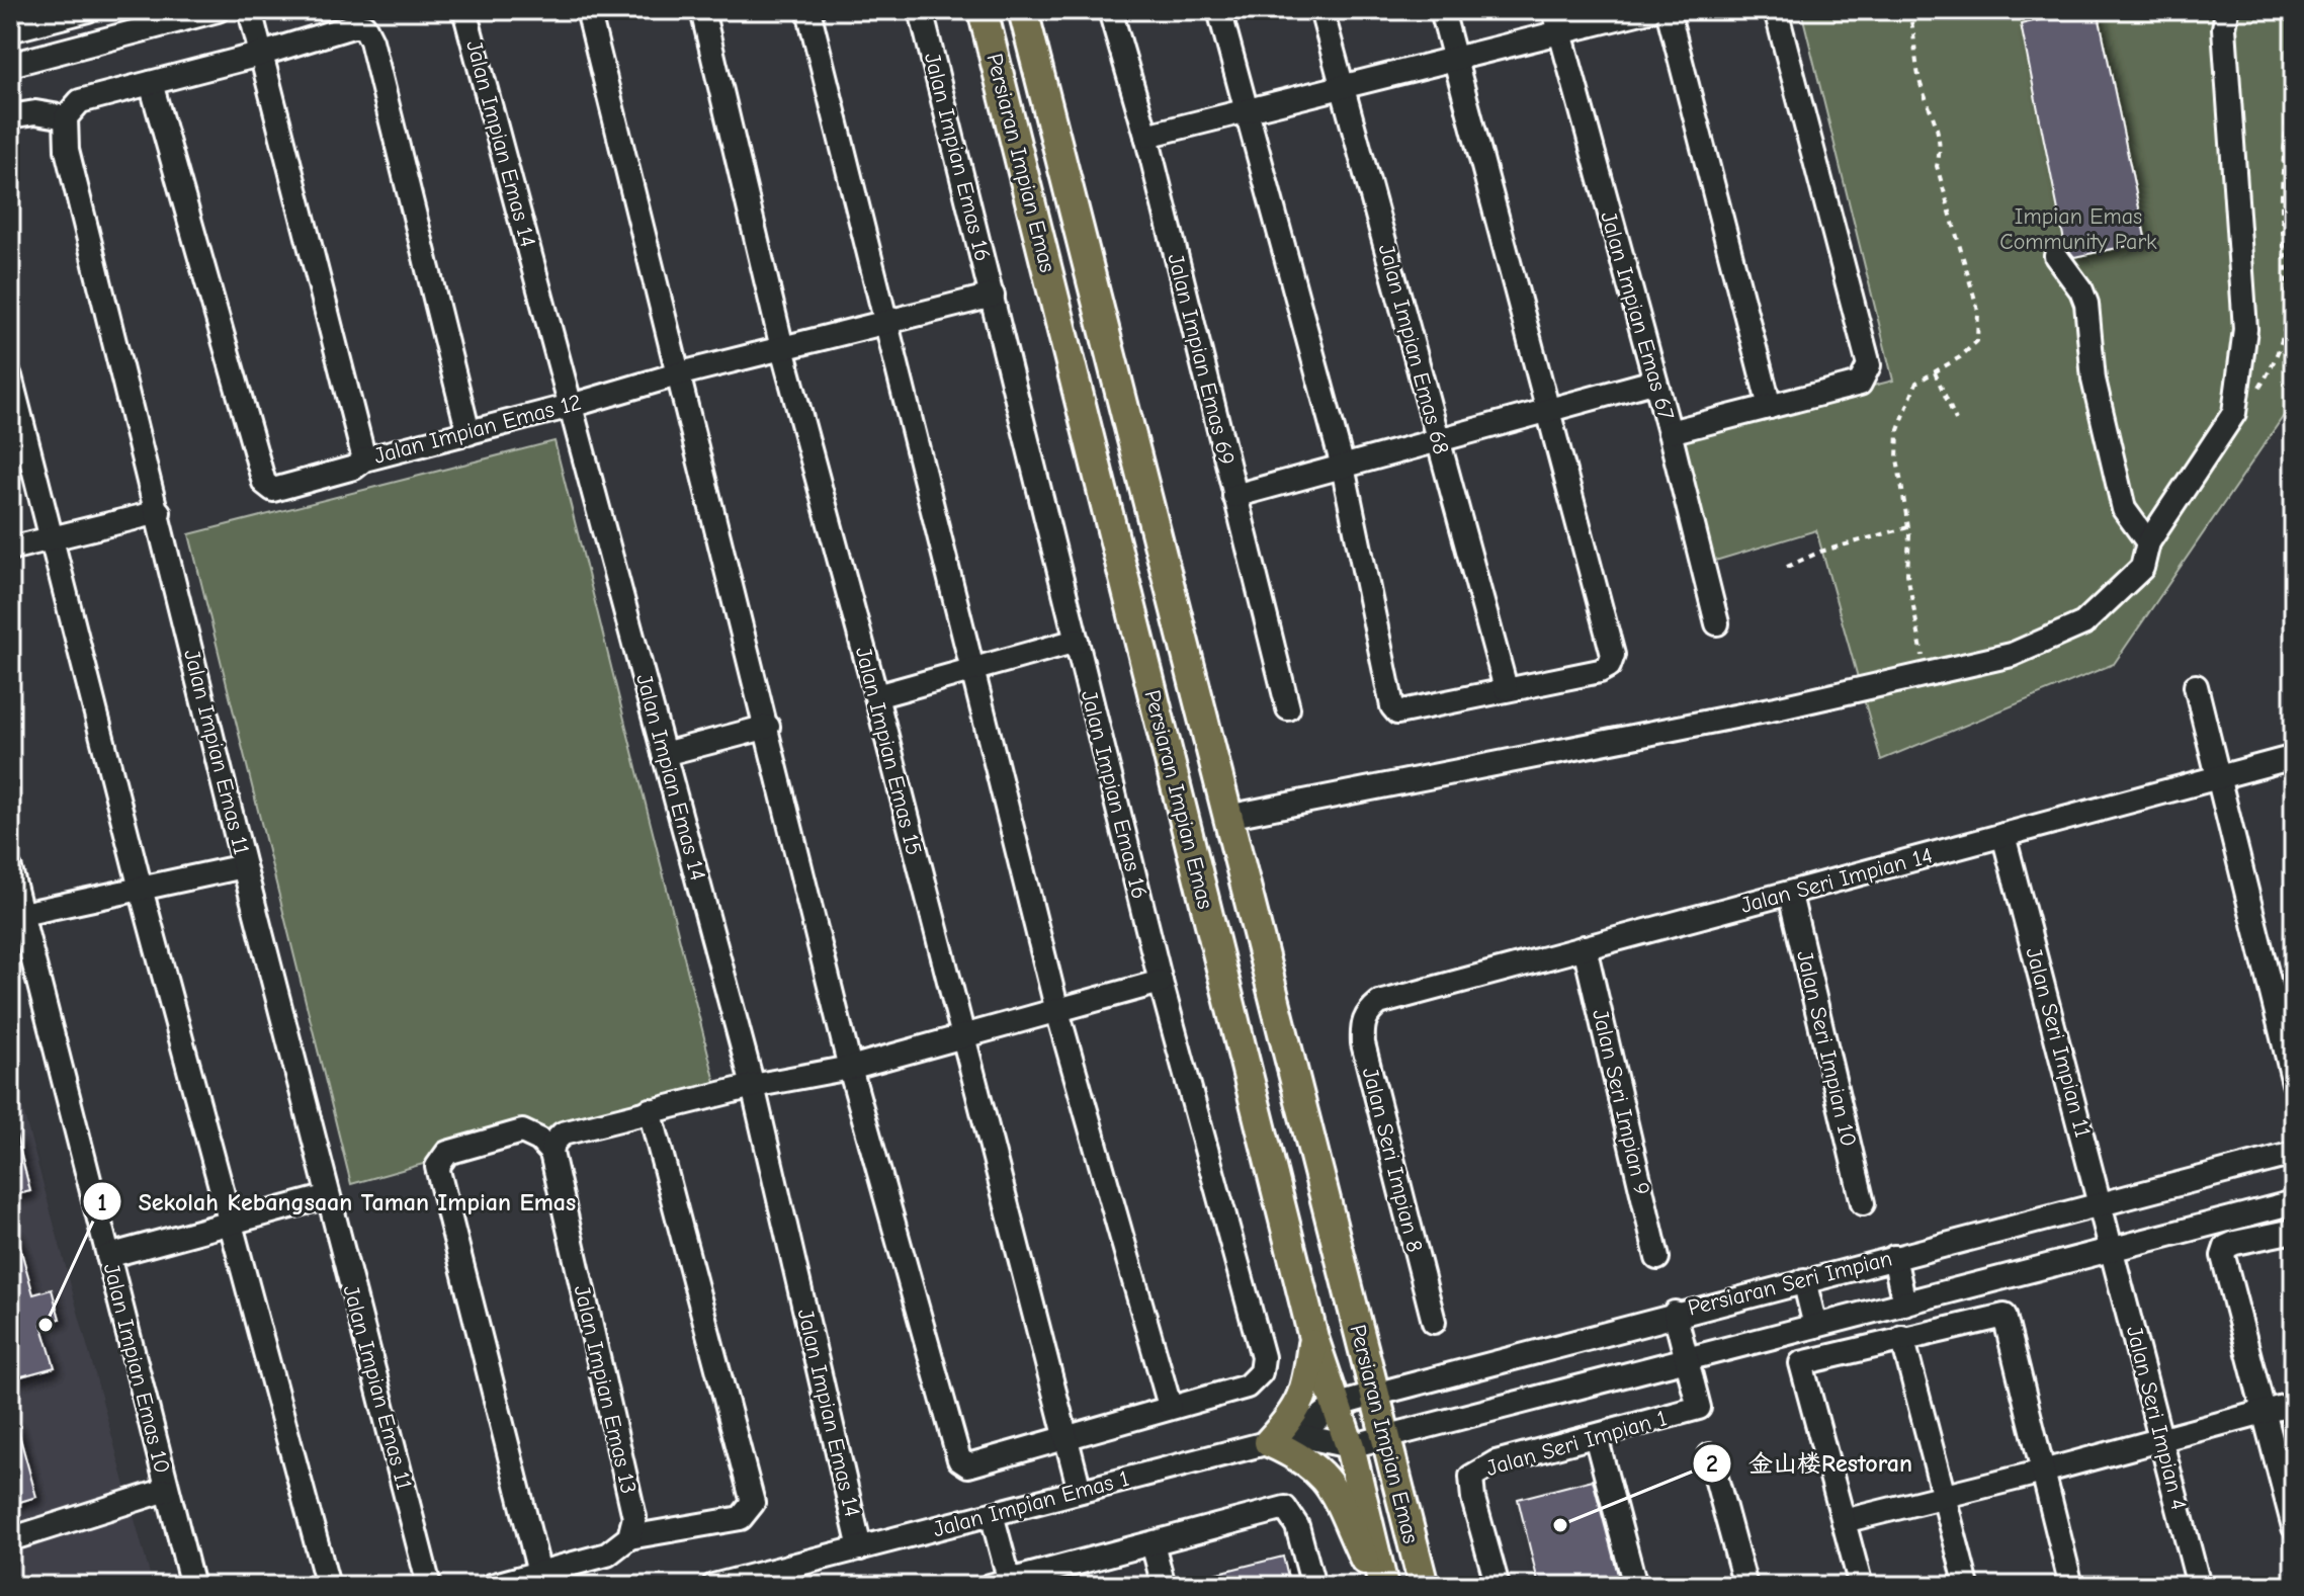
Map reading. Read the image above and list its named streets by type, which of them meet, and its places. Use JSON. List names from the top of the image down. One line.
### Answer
{"streets":{"main road":["Persiaran Impian Emas"],"street":["Jalan Impian Emas 14","Jalan Impian Emas 16","Jalan Impian Emas 67","Jalan Impian Emas 68","Jalan Impian Emas 69","Jalan Impian Emas 12","Jalan Impian Emas 15","Jalan Impian Emas 11","Jalan Seri Impian 14","Jalan Seri Impian 11","Jalan Seri Impian 10","Jalan Seri Impian 9","Jalan Seri Impian 8","Persiaran Seri Impian","Jalan Impian Emas 10","Jalan Impian Emas 13","Jalan Seri Impian 4","Jalan Seri Impian 1","Jalan Impian Emas 1"]},"crossings":[["Jalan Impian Emas 14","Jalan Impian Emas 12"],["Jalan Impian Emas 14","Jalan Impian Emas 1"],["Jalan Impian Emas 16","Jalan Impian Emas 12"],["Jalan Impian Emas 16","Jalan Impian Emas 15"],["Persiaran Impian Emas","Persiaran Seri Impian"],["Persiaran Impian Emas","Jalan Impian Emas 1"],["Jalan Impian Emas 12","Jalan Impian Emas 15"],["Jalan Impian Emas 15","Jalan Impian Emas 1"],["Jalan Seri Impian 14","Jalan Seri Impian 11"],["Jalan Seri Impian 14","Jalan Seri Impian 10"],["Jalan Seri Impian 14","Jalan Seri Impian 9"],["Jalan Seri Impian 14","Jalan Seri Impian 8"],["Jalan Seri Impian 11","Persiaran Seri Impian"],["Jalan Seri Impian 11","Jalan Seri Impian 4"],["Persiaran Seri Impian","Jalan Impian Emas 1"]],"parks":["Impian Emas Community Park"],"places":["Sekolah Kebangsaan Taman Impian Emas","金山楼Restoran"]}
